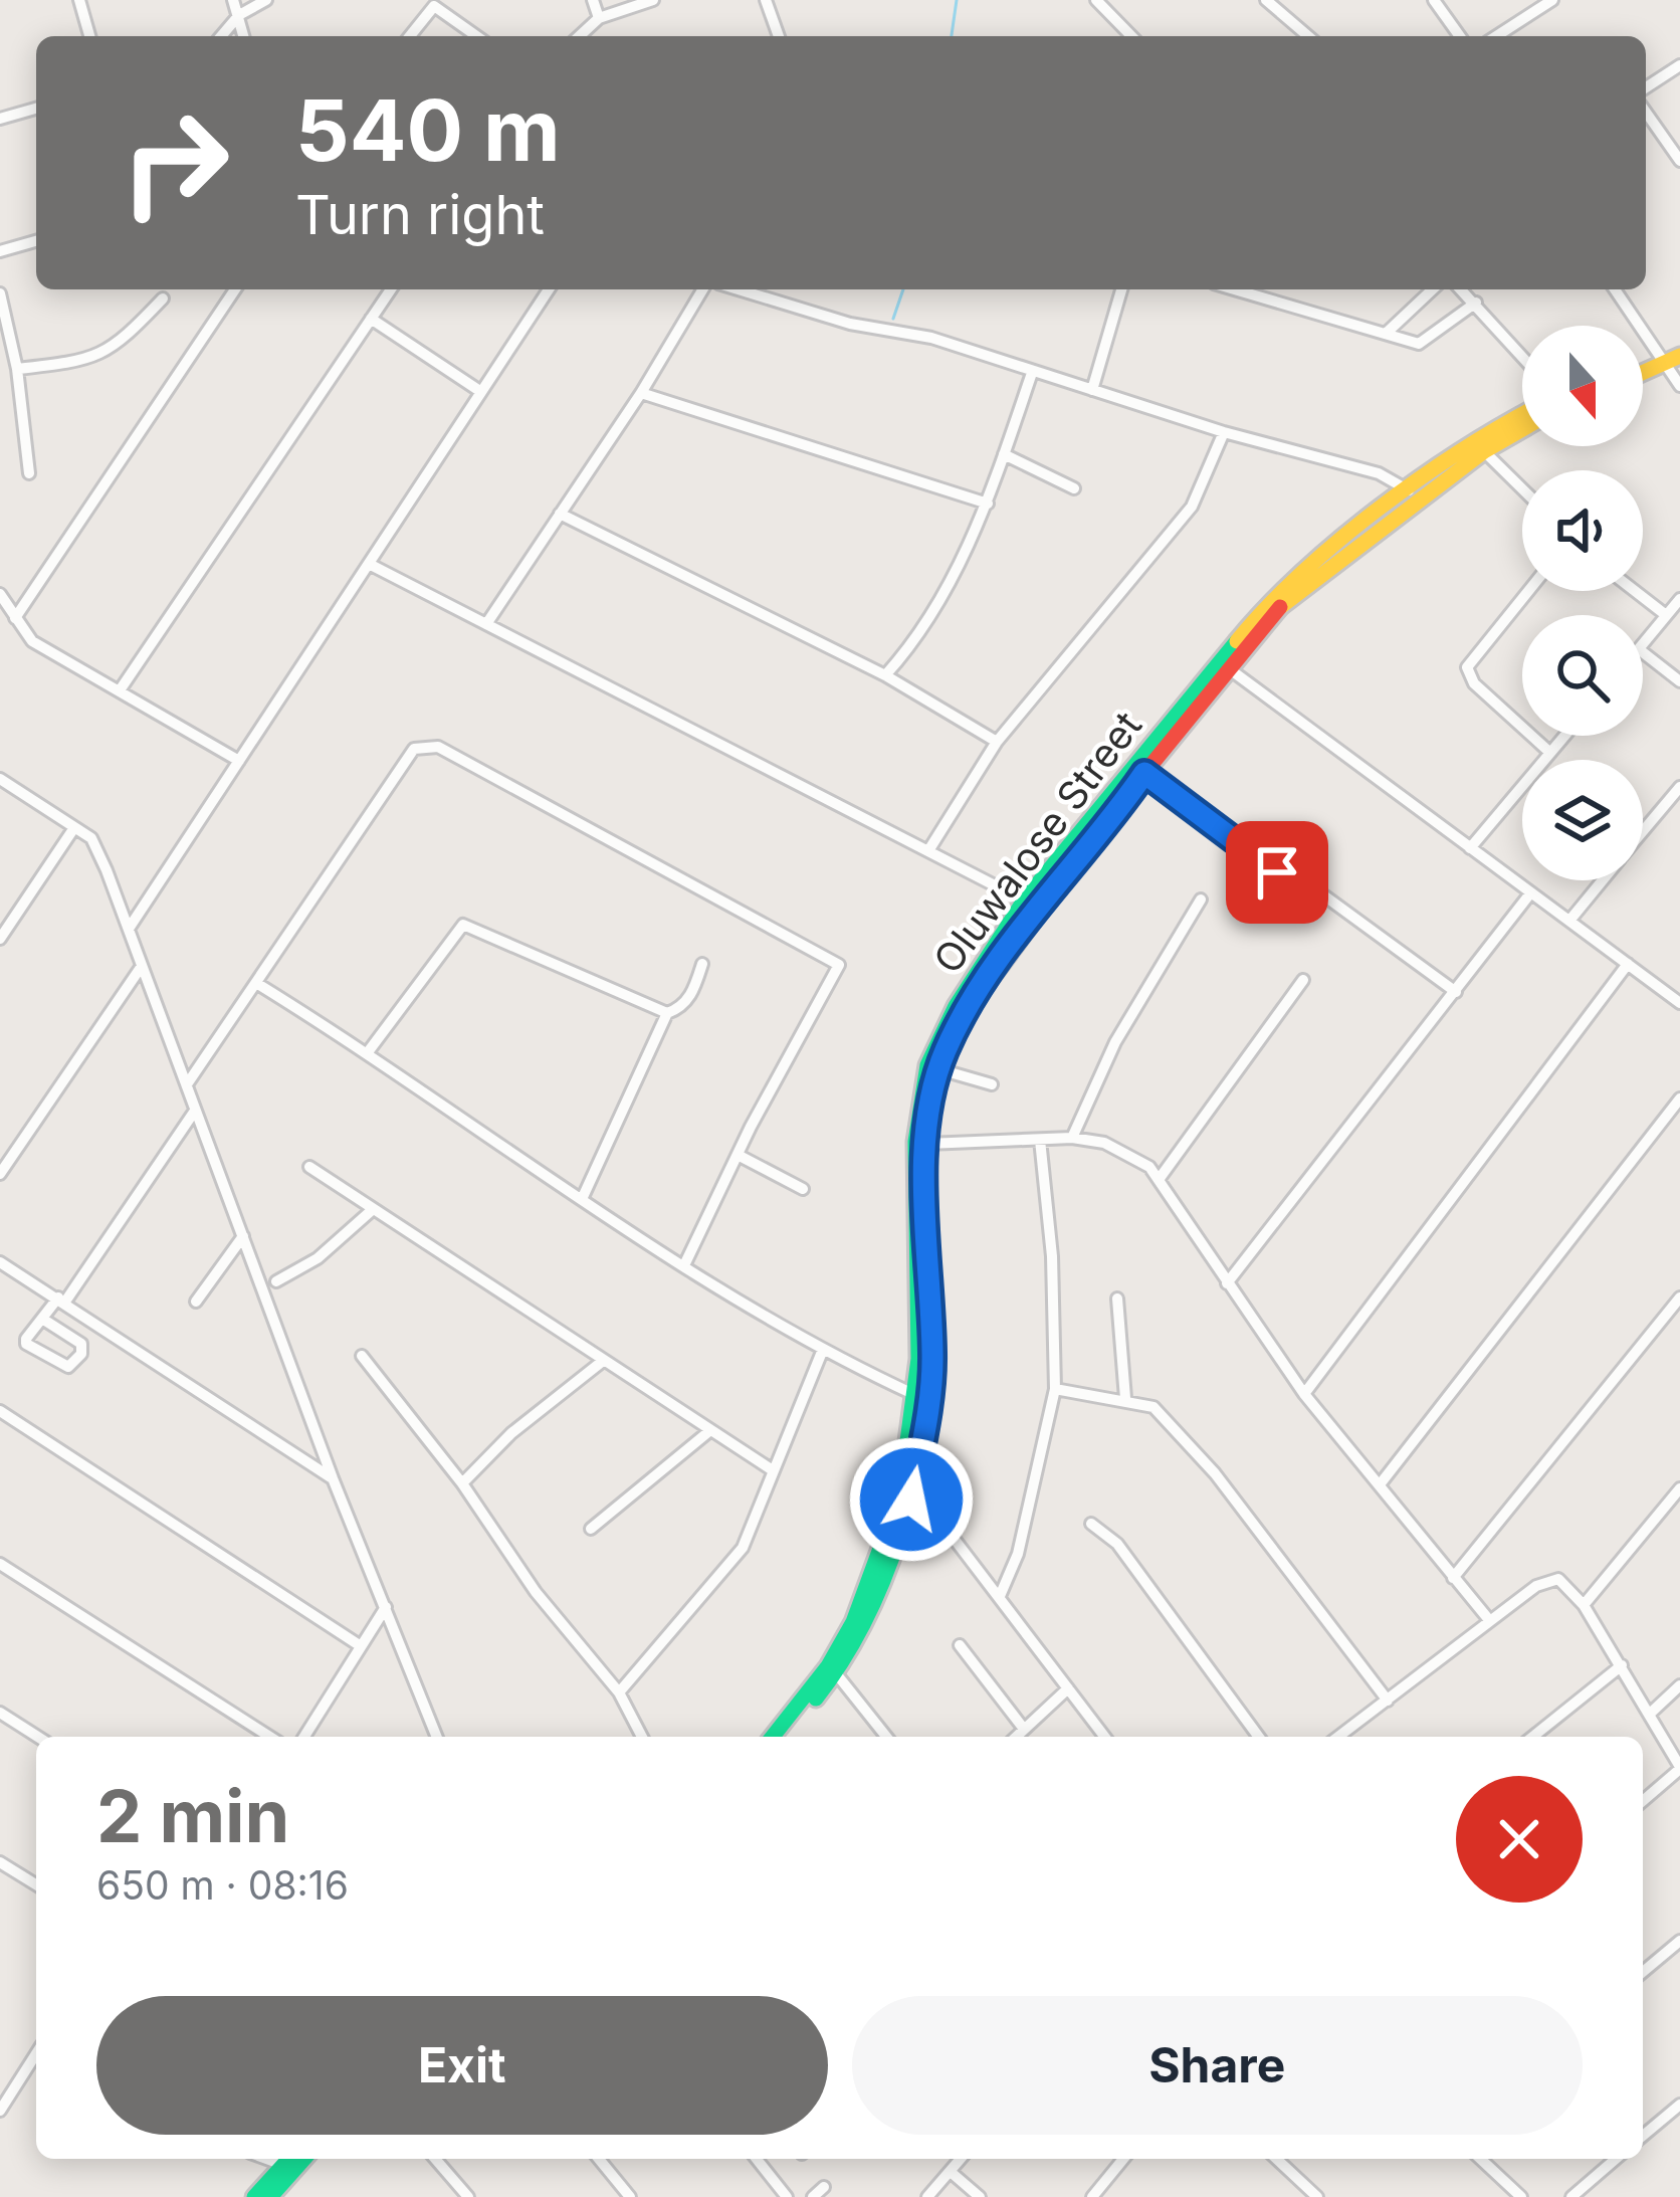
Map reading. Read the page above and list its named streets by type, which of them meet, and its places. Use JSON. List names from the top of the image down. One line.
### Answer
{"streets":{"street":["Oluwalose Street"]},"north":"bottom","page":{"turn":["540 m","Turn right"],"heading":["2 min","650 m · 08:16"],"buttons":["Exit","Share"]}}
